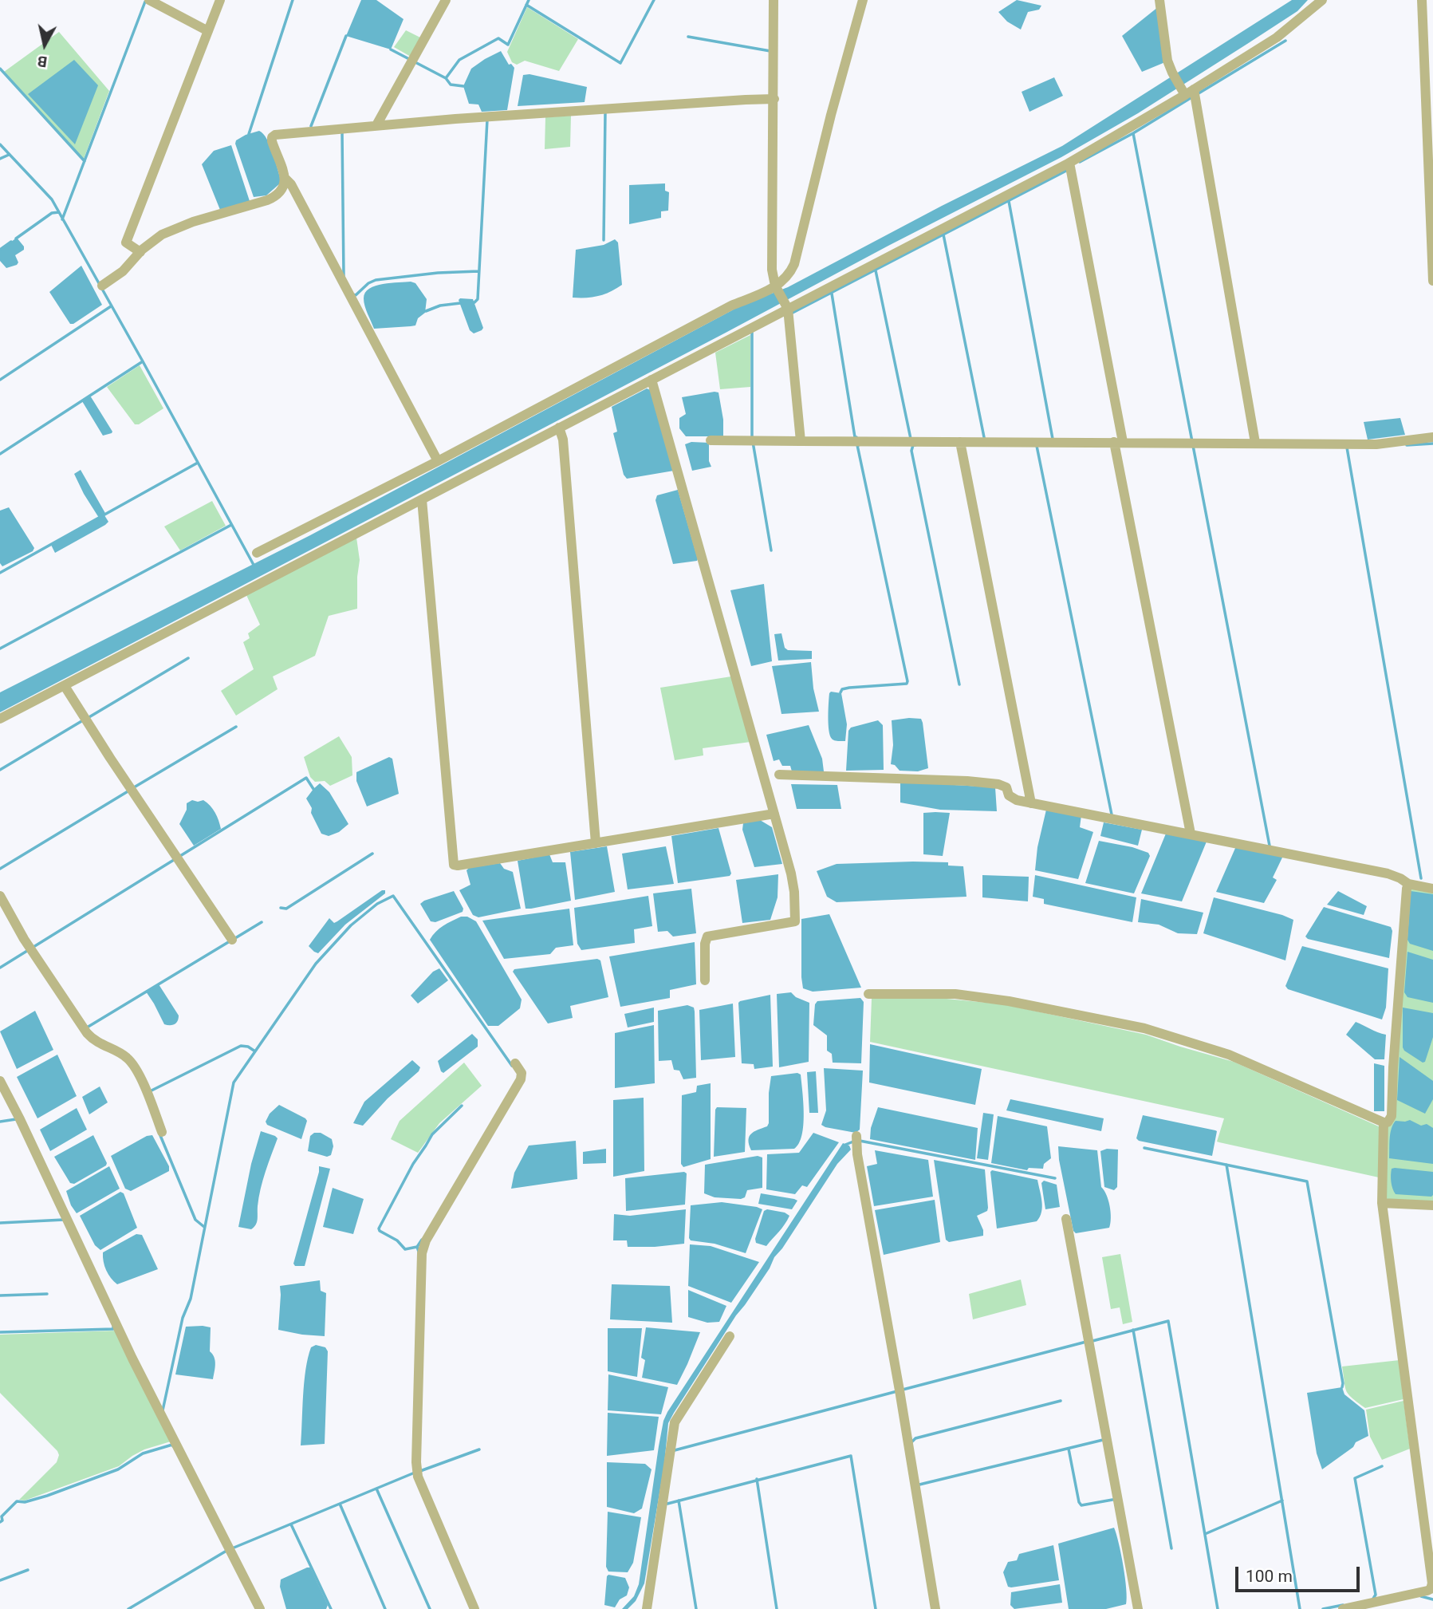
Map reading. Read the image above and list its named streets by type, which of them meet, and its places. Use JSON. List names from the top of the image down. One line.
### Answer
{"scale_bar":"100 m","north":"bottom"}
